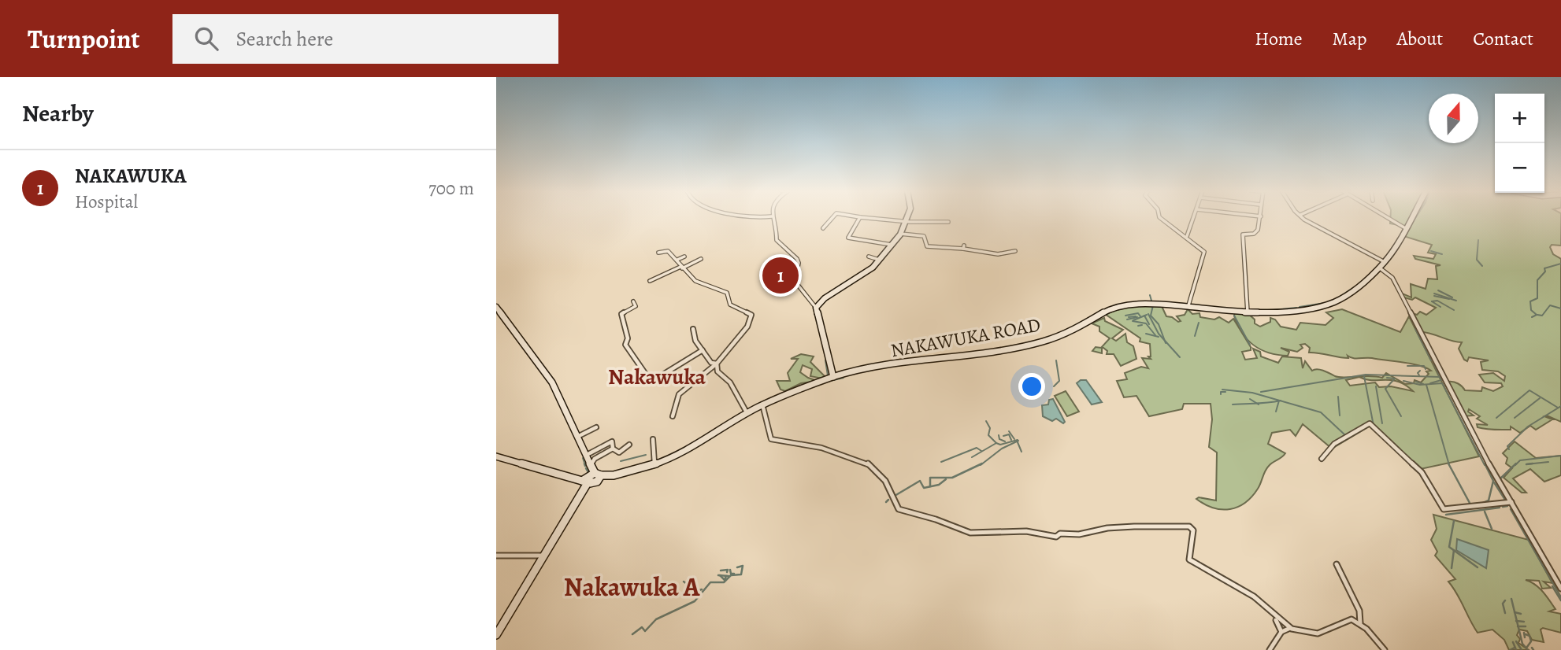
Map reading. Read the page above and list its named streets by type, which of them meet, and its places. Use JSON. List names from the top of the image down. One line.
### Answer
{"streets":{"main road":["NAKAWUKA ROAD"]},"districts":["Nakawuka","Nakawuka A"],"north":"top","page":{"header":"Turnpoint","search":"Search here","nav":["Home","Map","About","Contact"],"heading":"Nearby","map_buttons":["+","−"],"list":[{"mark":"1","name":"NAKAWUKA","note":"Hospital","value":"700 m"}],"pins":"1"}}
